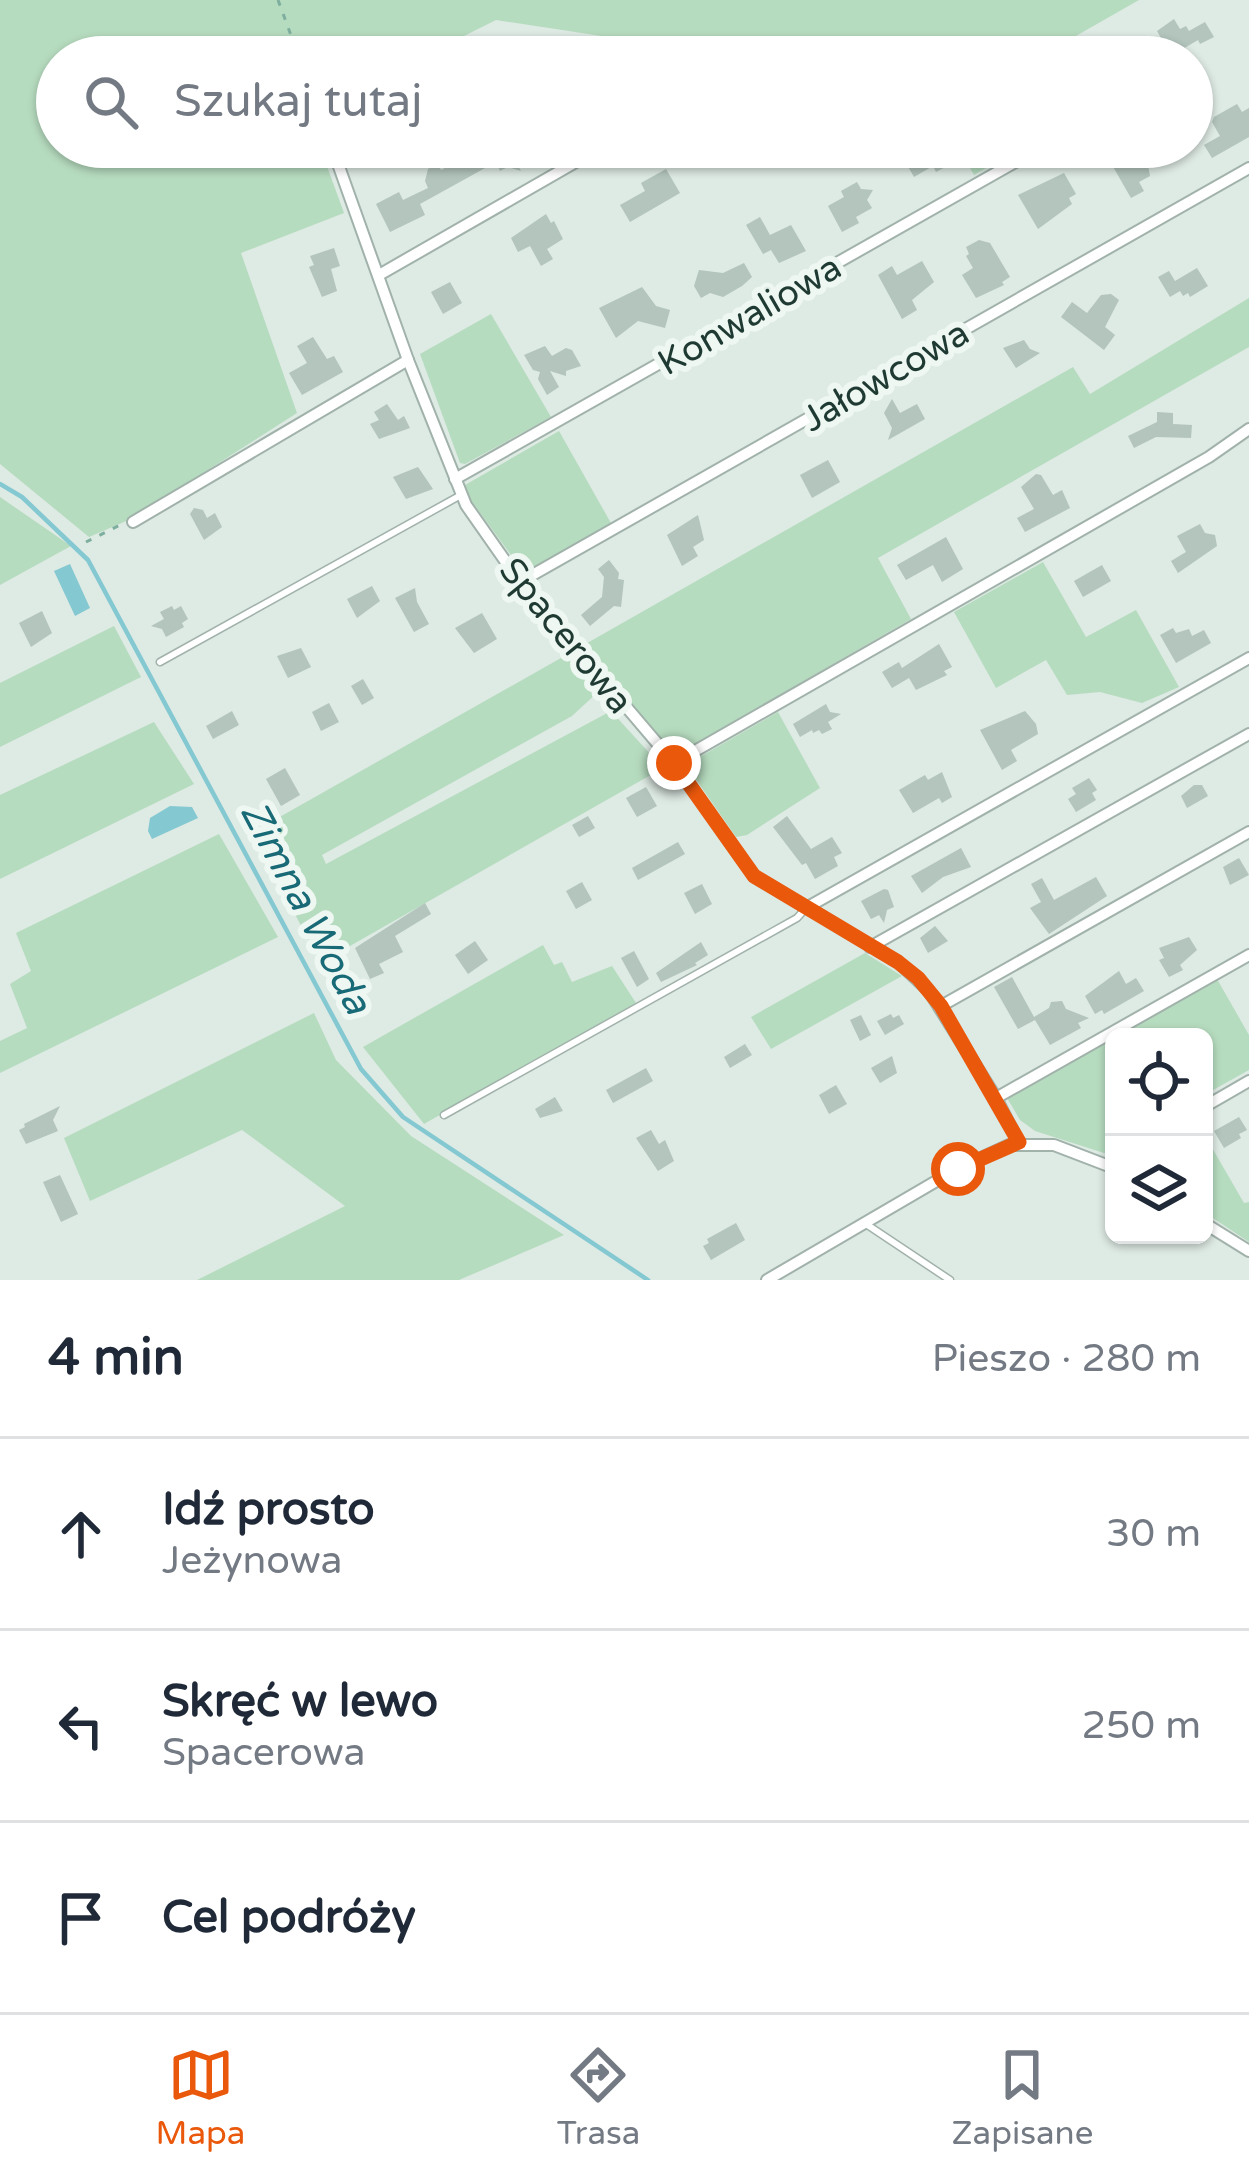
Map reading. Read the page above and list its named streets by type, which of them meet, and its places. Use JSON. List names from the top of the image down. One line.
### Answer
{"streets":{"street":["Konwaliowa","Jałowcowa","Spacerowa"]},"crossings":[["Konwaliowa","Spacerowa"],["Jałowcowa","Spacerowa"]],"water":["Zimna Woda"],"page":{"search":"Szukaj tutaj","heading":["4 min","Pieszo · 280 m"],"list":[["Idź prosto","Jeżynowa","30 m"],["Skręć w lewo","Spacerowa","250 m"],"Cel podróży"],"nav":["Mapa","Trasa","Zapisane"]}}
